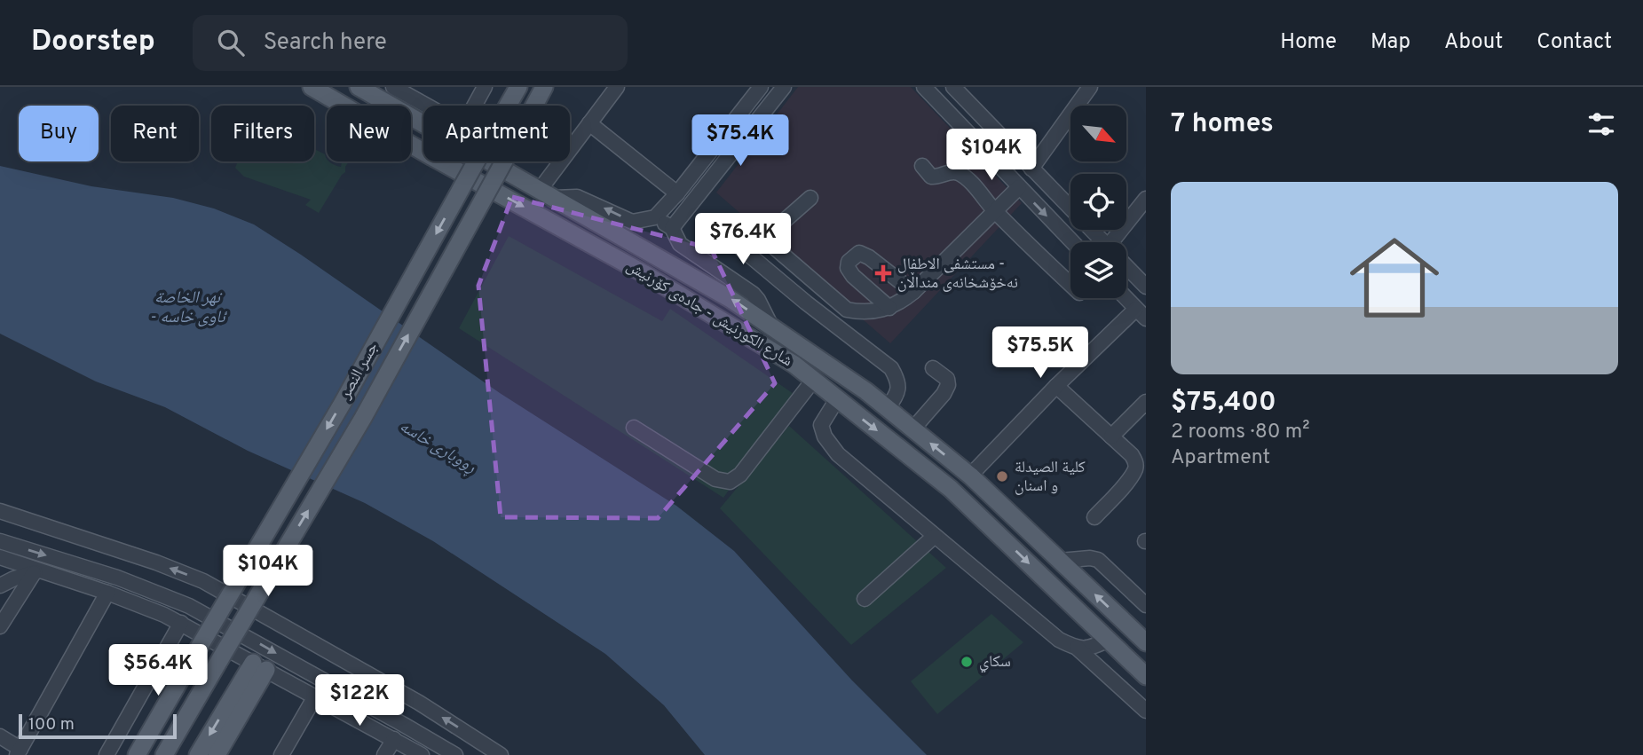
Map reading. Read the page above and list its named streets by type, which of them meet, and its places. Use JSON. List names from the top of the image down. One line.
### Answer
{"streets":{"main road":["شارع الكورنيش - جادەی کۆرنیش","جسر النصر"]},"water":["نهر الخاصة - ئاوی خاسە","ڕووباری خاسە"],"places":{"health":["مستشفى الاطفال - نەخۆشخانەی منداڵان"],"other":["كلية الصيدلة و اسنان","سكاي"]},"scale_bar":"100 m","north":"bottom right","page":{"header":"Doorstep","search":"Search here","nav":["Home","Map","About","Contact"],"heading":"7 homes","chip":["Buy","Rent","Filters","New","Apartment"],"price":["$75.4K","$104K","$76.4K","$75.5K","$104K","$56.4K","$122K"],"list":[{"name":"$75,400","note":"2 rooms · 80 m² · Apartment"}],"scale":"100 m"}}
